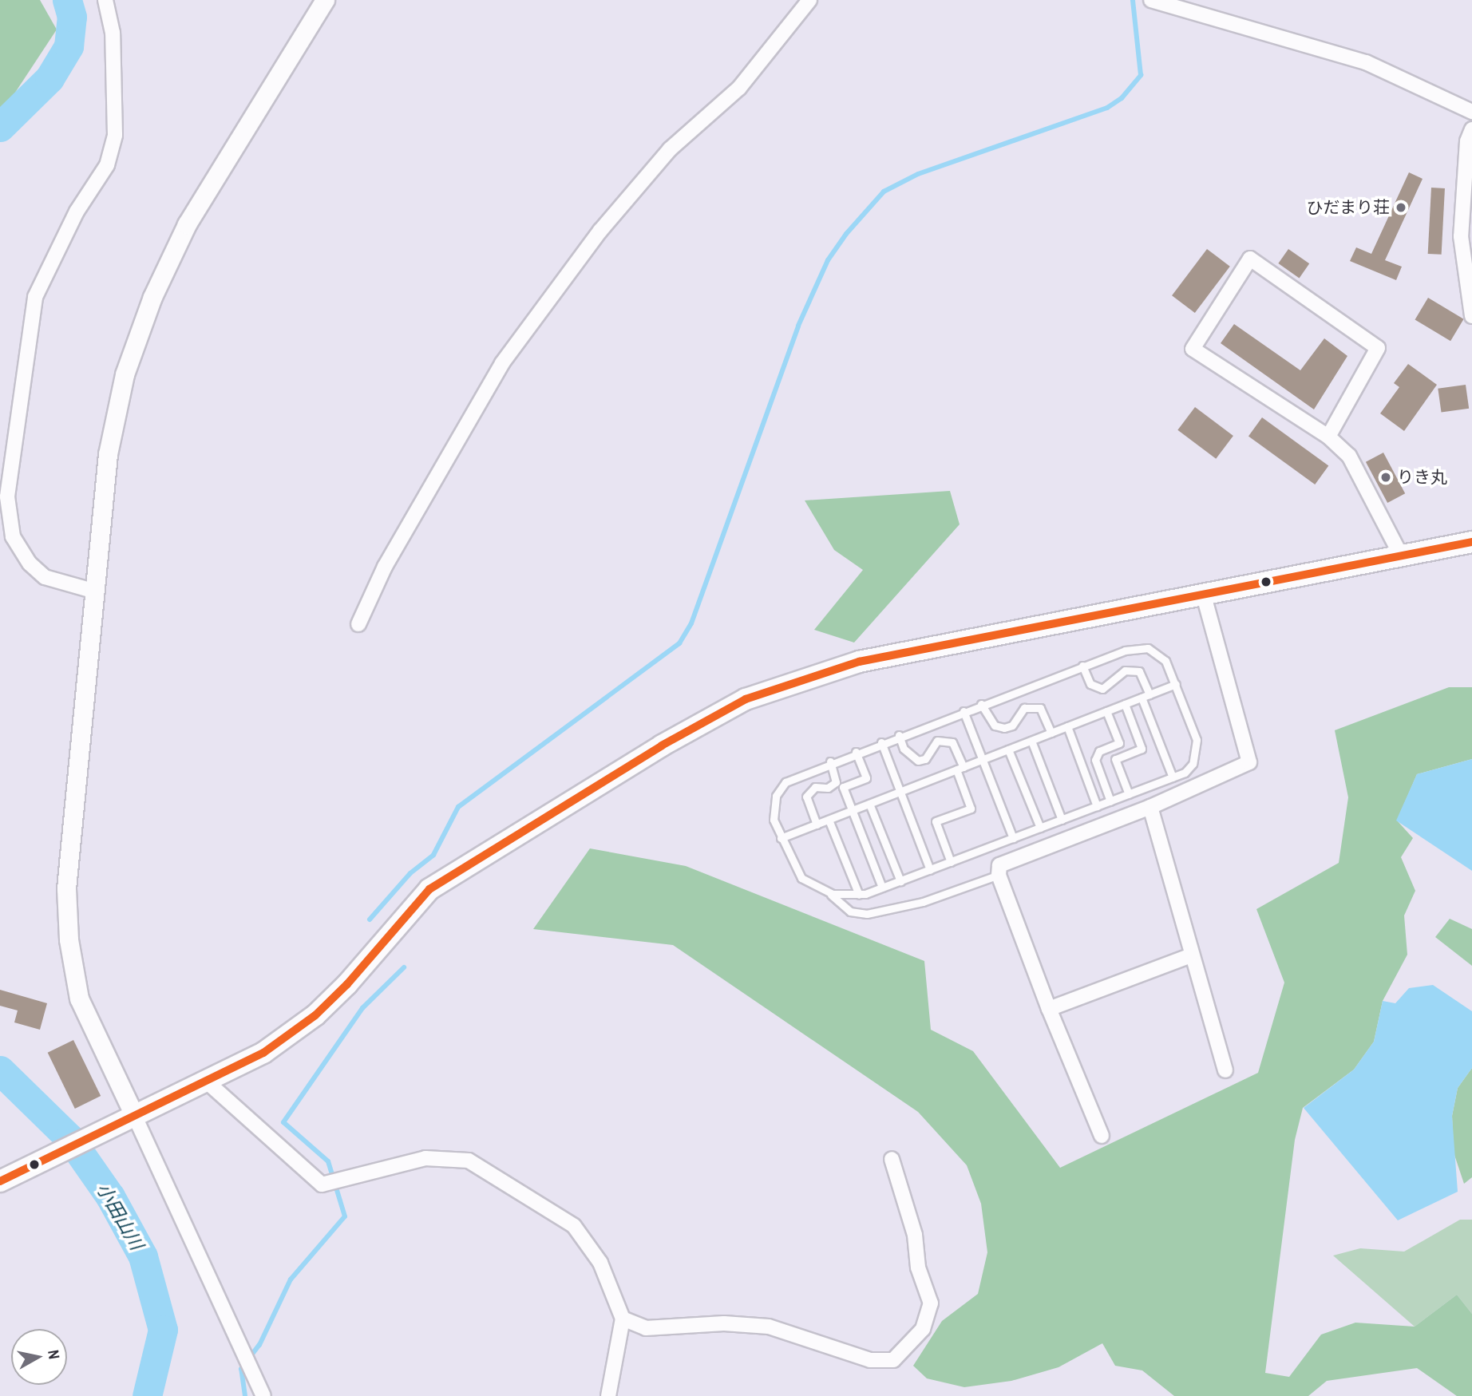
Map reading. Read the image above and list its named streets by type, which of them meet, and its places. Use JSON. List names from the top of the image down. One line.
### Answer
{"water":["小田山川"],"places":["ひだまり荘","りき丸"],"north":"right"}
